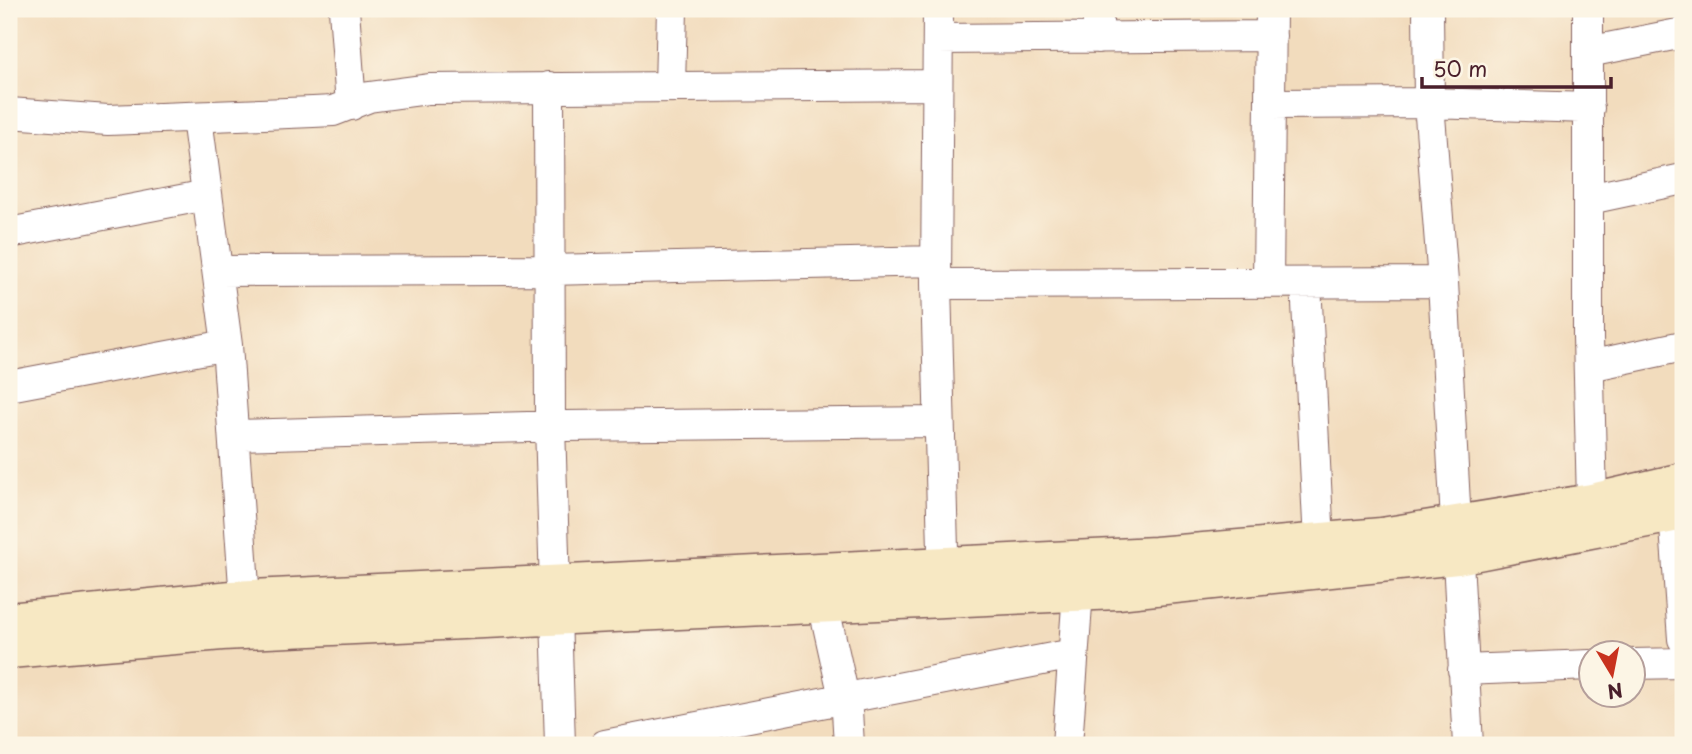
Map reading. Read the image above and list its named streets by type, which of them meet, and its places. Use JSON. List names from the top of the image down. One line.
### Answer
{"scale_bar":"50 m","north":"bottom"}
